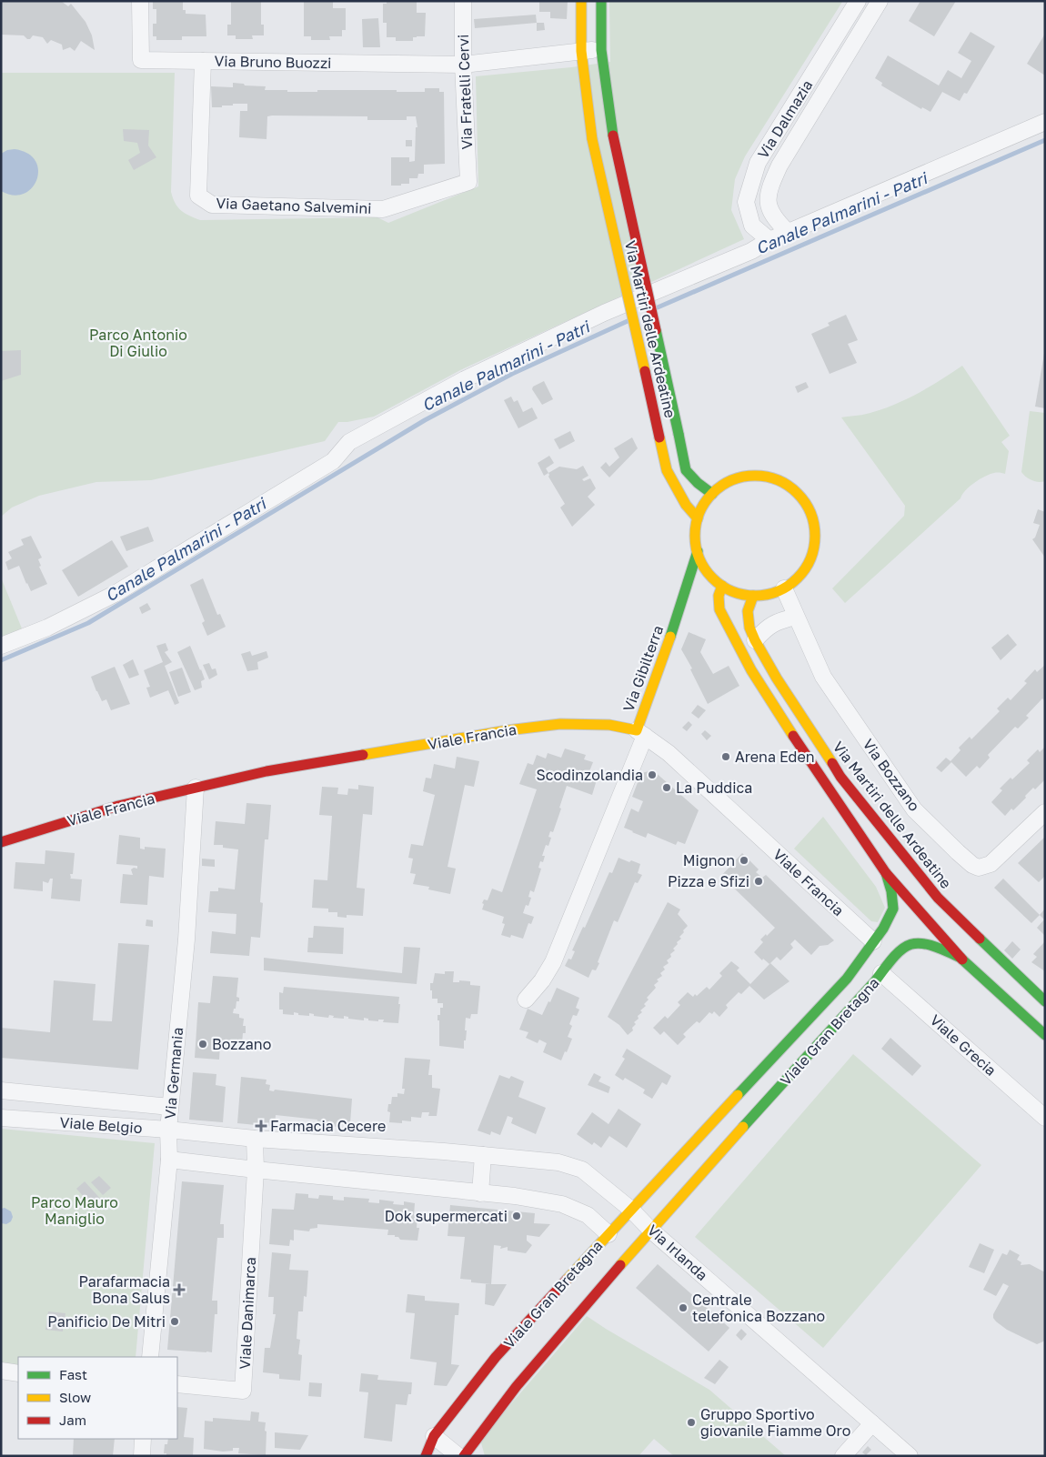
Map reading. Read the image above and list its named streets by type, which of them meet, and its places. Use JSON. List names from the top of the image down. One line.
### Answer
{"streets":{"street":["Via Bruno Buozzi","Via Fratelli Cervi","Via Dalmazia","Via Gaetano Salvemini","Via Martiri delle Ardeatine","Via Gibilterra","Viale Francia","Via Bozzano","Viale Gran Bretagna","Viale Grecia","Via Germania","Viale Belgio","Via Irlanda","Viale Danimarca"]},"crossings":[["Via Bruno Buozzi","Via Fratelli Cervi"],["Via Bruno Buozzi","Via Gaetano Salvemini"],["Via Bruno Buozzi","Via Martiri delle Ardeatine"],["Via Fratelli Cervi","Via Gaetano Salvemini"],["Via Martiri delle Ardeatine","Via Gibilterra"],["Via Martiri delle Ardeatine","Via Bozzano"],["Via Gibilterra","Viale Francia"],["Via Gibilterra","Via Bozzano"],["Viale Francia","Viale Gran Bretagna"],["Viale Francia","Via Germania"],["Viale Gran Bretagna","Viale Grecia"],["Viale Gran Bretagna","Viale Belgio"],["Viale Gran Bretagna","Via Irlanda"],["Via Germania","Viale Belgio"],["Viale Belgio","Via Irlanda"]],"water":["Canale Palmarini - Patri"],"parks":["Parco Antonio Di Giulio","Parco Mauro Maniglio"],"places":{"other":["Arena Eden","Scodinzolandia","La Puddica","Mignon","Pizza e Sfizi","Bozzano","Dok supermercati","Centrale telefonica Bozzano","Panificio De Mitri","Gruppo Sportivo giovanile Fiamme Oro"],"health":["Farmacia Cecere","Parafarmacia Bona Salus"]},"legend":["Fast","Slow","Jam"]}
